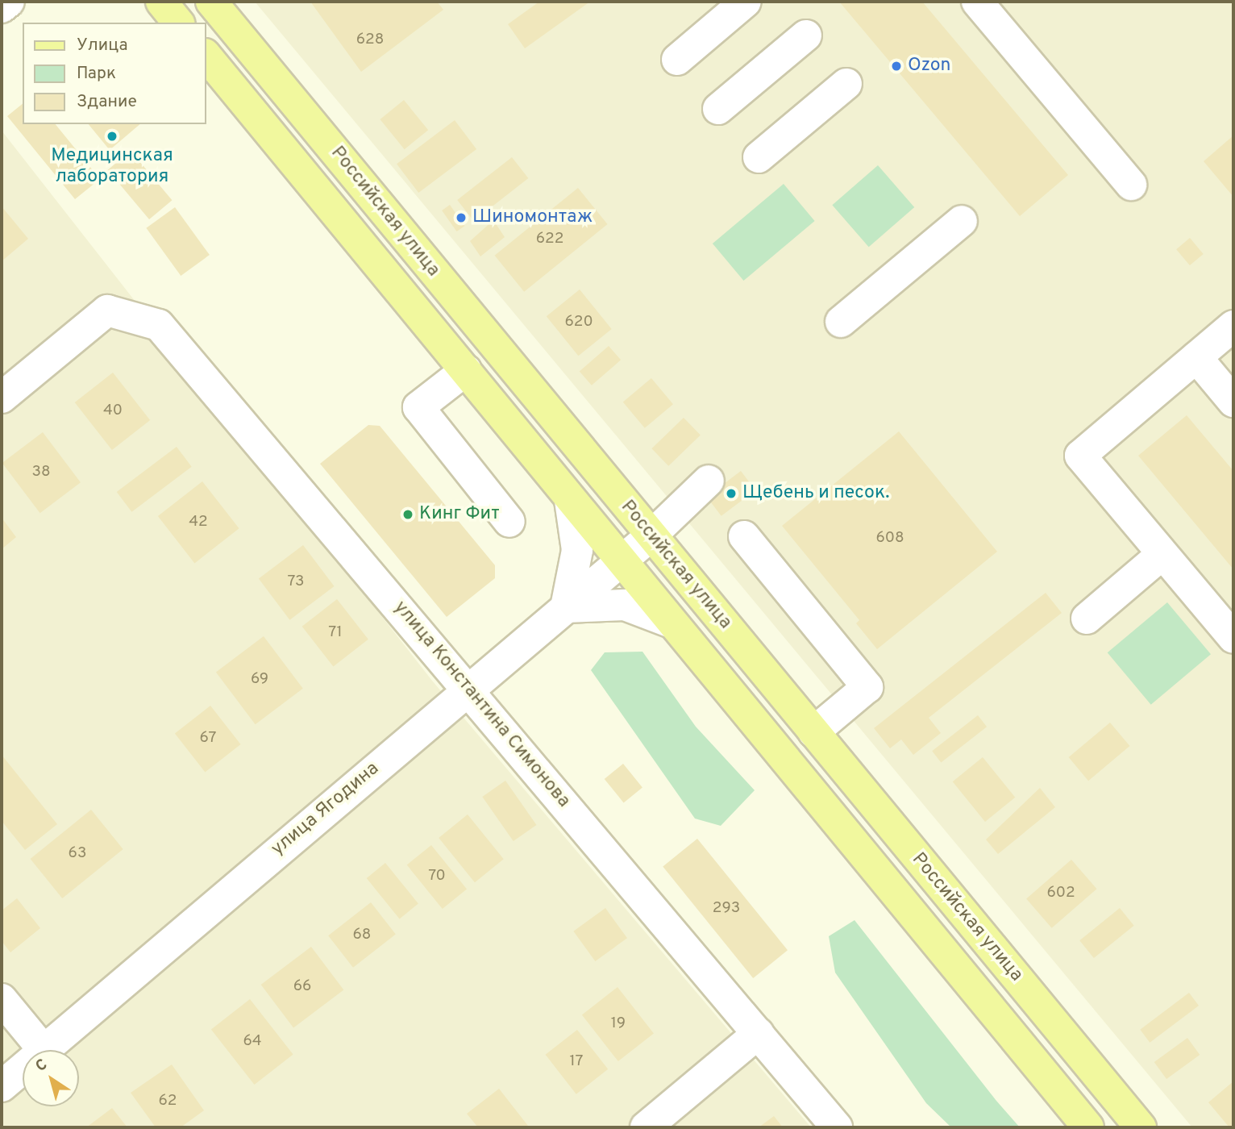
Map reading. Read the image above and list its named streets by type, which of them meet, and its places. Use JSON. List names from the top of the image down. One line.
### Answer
{"streets":{"main road":["Российская улица"],"street":["улица Константина Симонова","улица Ягодина"]},"crossings":[["Российская улица","улица Ягодина"],["улица Константина Симонова","улица Ягодина"]],"places":["Ozon","Медицинская лаборатория","Шиномонтаж","Щебень и песок.","Кинг Фит"],"house_numbers":["628","622","620","40","38","42","608","73","71","69","67","63","70","602","293","68","66","19","64","17","62"],"legend":["Улица","Парк","Здание"],"north":"top left"}
